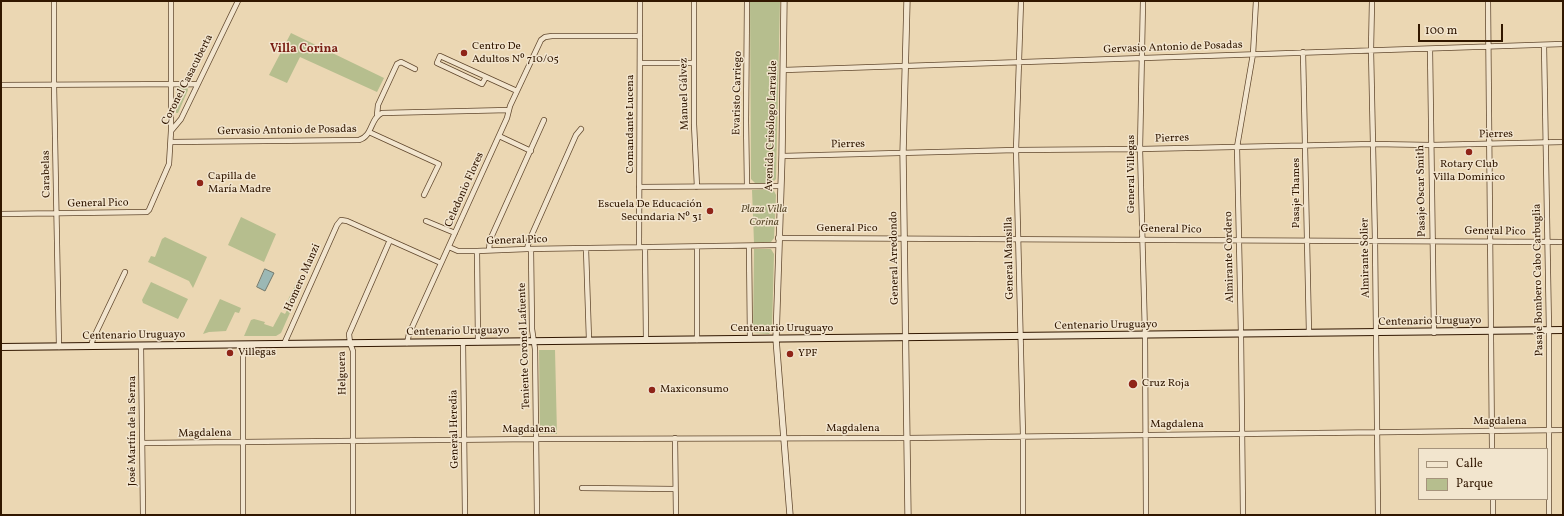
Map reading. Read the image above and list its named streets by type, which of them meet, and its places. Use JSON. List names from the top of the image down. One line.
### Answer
{"streets":{"main road":["Centenario Uruguayo"],"street":["Gervasio Antonio de Posadas","Coronel Casacuberta","Evaristo Carriego","Manuel Gálvez","Comandante Lucena","Avenida Crisólogo Larralde","Pierres","Carabelas","General Villegas","Celedonio Flores","Pasaje Oscar Smith","Pasaje Thames","General Pico","Almirante Cordero","General Arredondo","General Mansilla","Almirante Solier","Homero Manzi","Pasaje Bombero Cabo Carbuglia","Teniente Coronel Lafuente","Helguera","Magdalena","General Heredia","José Martín de la Serna"]},"crossings":[["Gervasio Antonio de Posadas","Coronel Casacuberta"],["Gervasio Antonio de Posadas","Avenida Crisólogo Larralde"],["Gervasio Antonio de Posadas","General Villegas"],["Gervasio Antonio de Posadas","Pasaje Oscar Smith"],["Gervasio Antonio de Posadas","Pasaje Thames"],["Gervasio Antonio de Posadas","Almirante Cordero"],["Gervasio Antonio de Posadas","General Arredondo"],["Gervasio Antonio de Posadas","General Mansilla"],["Gervasio Antonio de Posadas","Almirante Solier"],["Gervasio Antonio de Posadas","Pasaje Bombero Cabo Carbuglia"],["Coronel Casacuberta","General Pico"],["Comandante Lucena","Celedonio Flores"],["Comandante Lucena","General Pico"],["Avenida Crisólogo Larralde","Pierres"],["Avenida Crisólogo Larralde","General Pico"],["Avenida Crisólogo Larralde","Centenario Uruguayo"],["Avenida Crisólogo Larralde","Magdalena"],["Pierres","General Villegas"],["Pierres","Pasaje Oscar Smith"],["Pierres","Pasaje Thames"],["Pierres","Almirante Cordero"],["Pierres","General Arredondo"],["Pierres","General Mansilla"],["Pierres","Almirante Solier"],["Pierres","Pasaje Bombero Cabo Carbuglia"],["Carabelas","General Pico"],["Carabelas","Centenario Uruguayo"],["General Villegas","General Pico"],["General Villegas","Centenario Uruguayo"],["General Villegas","Magdalena"],["Celedonio Flores","General Pico"],["Celedonio Flores","Centenario Uruguayo"],["Pasaje Oscar Smith","General Pico"],["Pasaje Oscar Smith","Centenario Uruguayo"],["Pasaje Thames","General Pico"],["Pasaje Thames","Centenario Uruguayo"],["General Pico","Almirante Cordero"],["General Pico","General Arredondo"],["General Pico","General Mansilla"],["General Pico","Almirante Solier"],["General Pico","Pasaje Bombero Cabo Carbuglia"],["General Pico","Teniente Coronel Lafuente"],["Almirante Cordero","Centenario Uruguayo"],["Almirante Cordero","Magdalena"],["General Arredondo","Centenario Uruguayo"],["General Arredondo","Magdalena"],["General Mansilla","Centenario Uruguayo"],["General Mansilla","Magdalena"],["Almirante Solier","Centenario Uruguayo"],["Almirante Solier","Magdalena"],["Homero Manzi","Centenario Uruguayo"],["Homero Manzi","Helguera"],["Pasaje Bombero Cabo Carbuglia","Centenario Uruguayo"],["Pasaje Bombero Cabo Carbuglia","Magdalena"],["Centenario Uruguayo","Teniente Coronel Lafuente"],["Centenario Uruguayo","Helguera"],["Centenario Uruguayo","General Heredia"],["Centenario Uruguayo","José Martín de la Serna"],["Teniente Coronel Lafuente","Magdalena"],["Helguera","Magdalena"],["Magdalena","General Heredia"],["Magdalena","José Martín de la Serna"]],"districts":["Villa Corina"],"parks":["Plaza Villa Corina"],"places":["Centro De Adultos Nº 710/05","Rotary Club Villa Dominico","Capilla de María Madre","Escuela De Educación Secundaria Nº 31","Villegas","YPF","Cruz Roja","Maxiconsumo"],"legend":["Calle","Parque"],"scale_bar":"100 m"}
